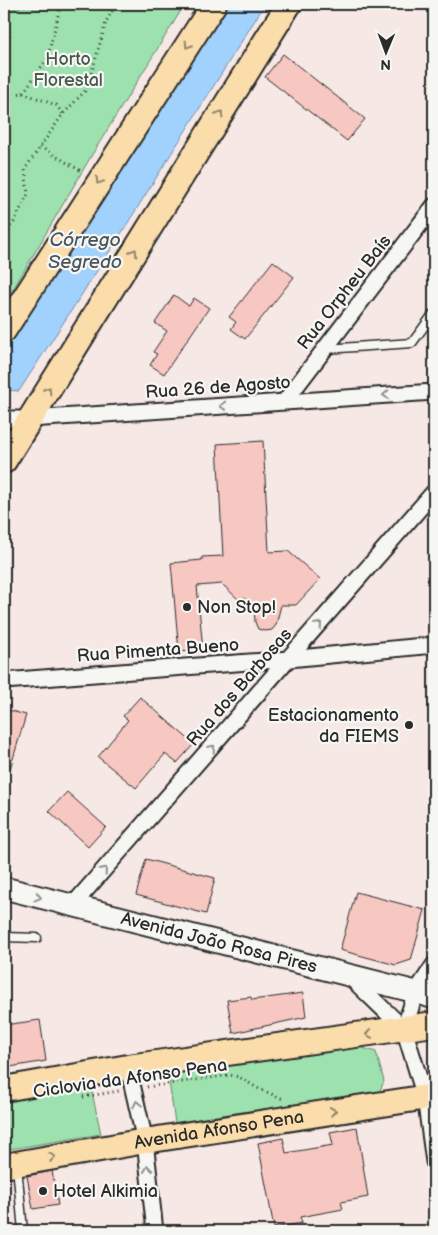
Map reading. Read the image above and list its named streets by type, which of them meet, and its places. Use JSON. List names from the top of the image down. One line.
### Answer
{"streets":{"main road":["Avenida Afonso Pena"],"street":["Rua Orpheu Baís","Rua 26 de Agosto","Rua Pimenta Bueno","Rua dos Barbosas","Avenida João Rosa Pires"],"path":["Ciclovia da Afonso Pena"]},"crossings":[["Rua Orpheu Baís","Rua 26 de Agosto"],["Rua Pimenta Bueno","Rua dos Barbosas"],["Rua dos Barbosas","Avenida João Rosa Pires"]],"one_way":["Rua 26 de Agosto","Rua dos Barbosas"],"water":["Córrego Segredo"],"parks":["Horto Florestal"],"places":["Non Stop!","Estacionamento da FIEMS","Hotel Alkimia"],"north":"bottom"}
